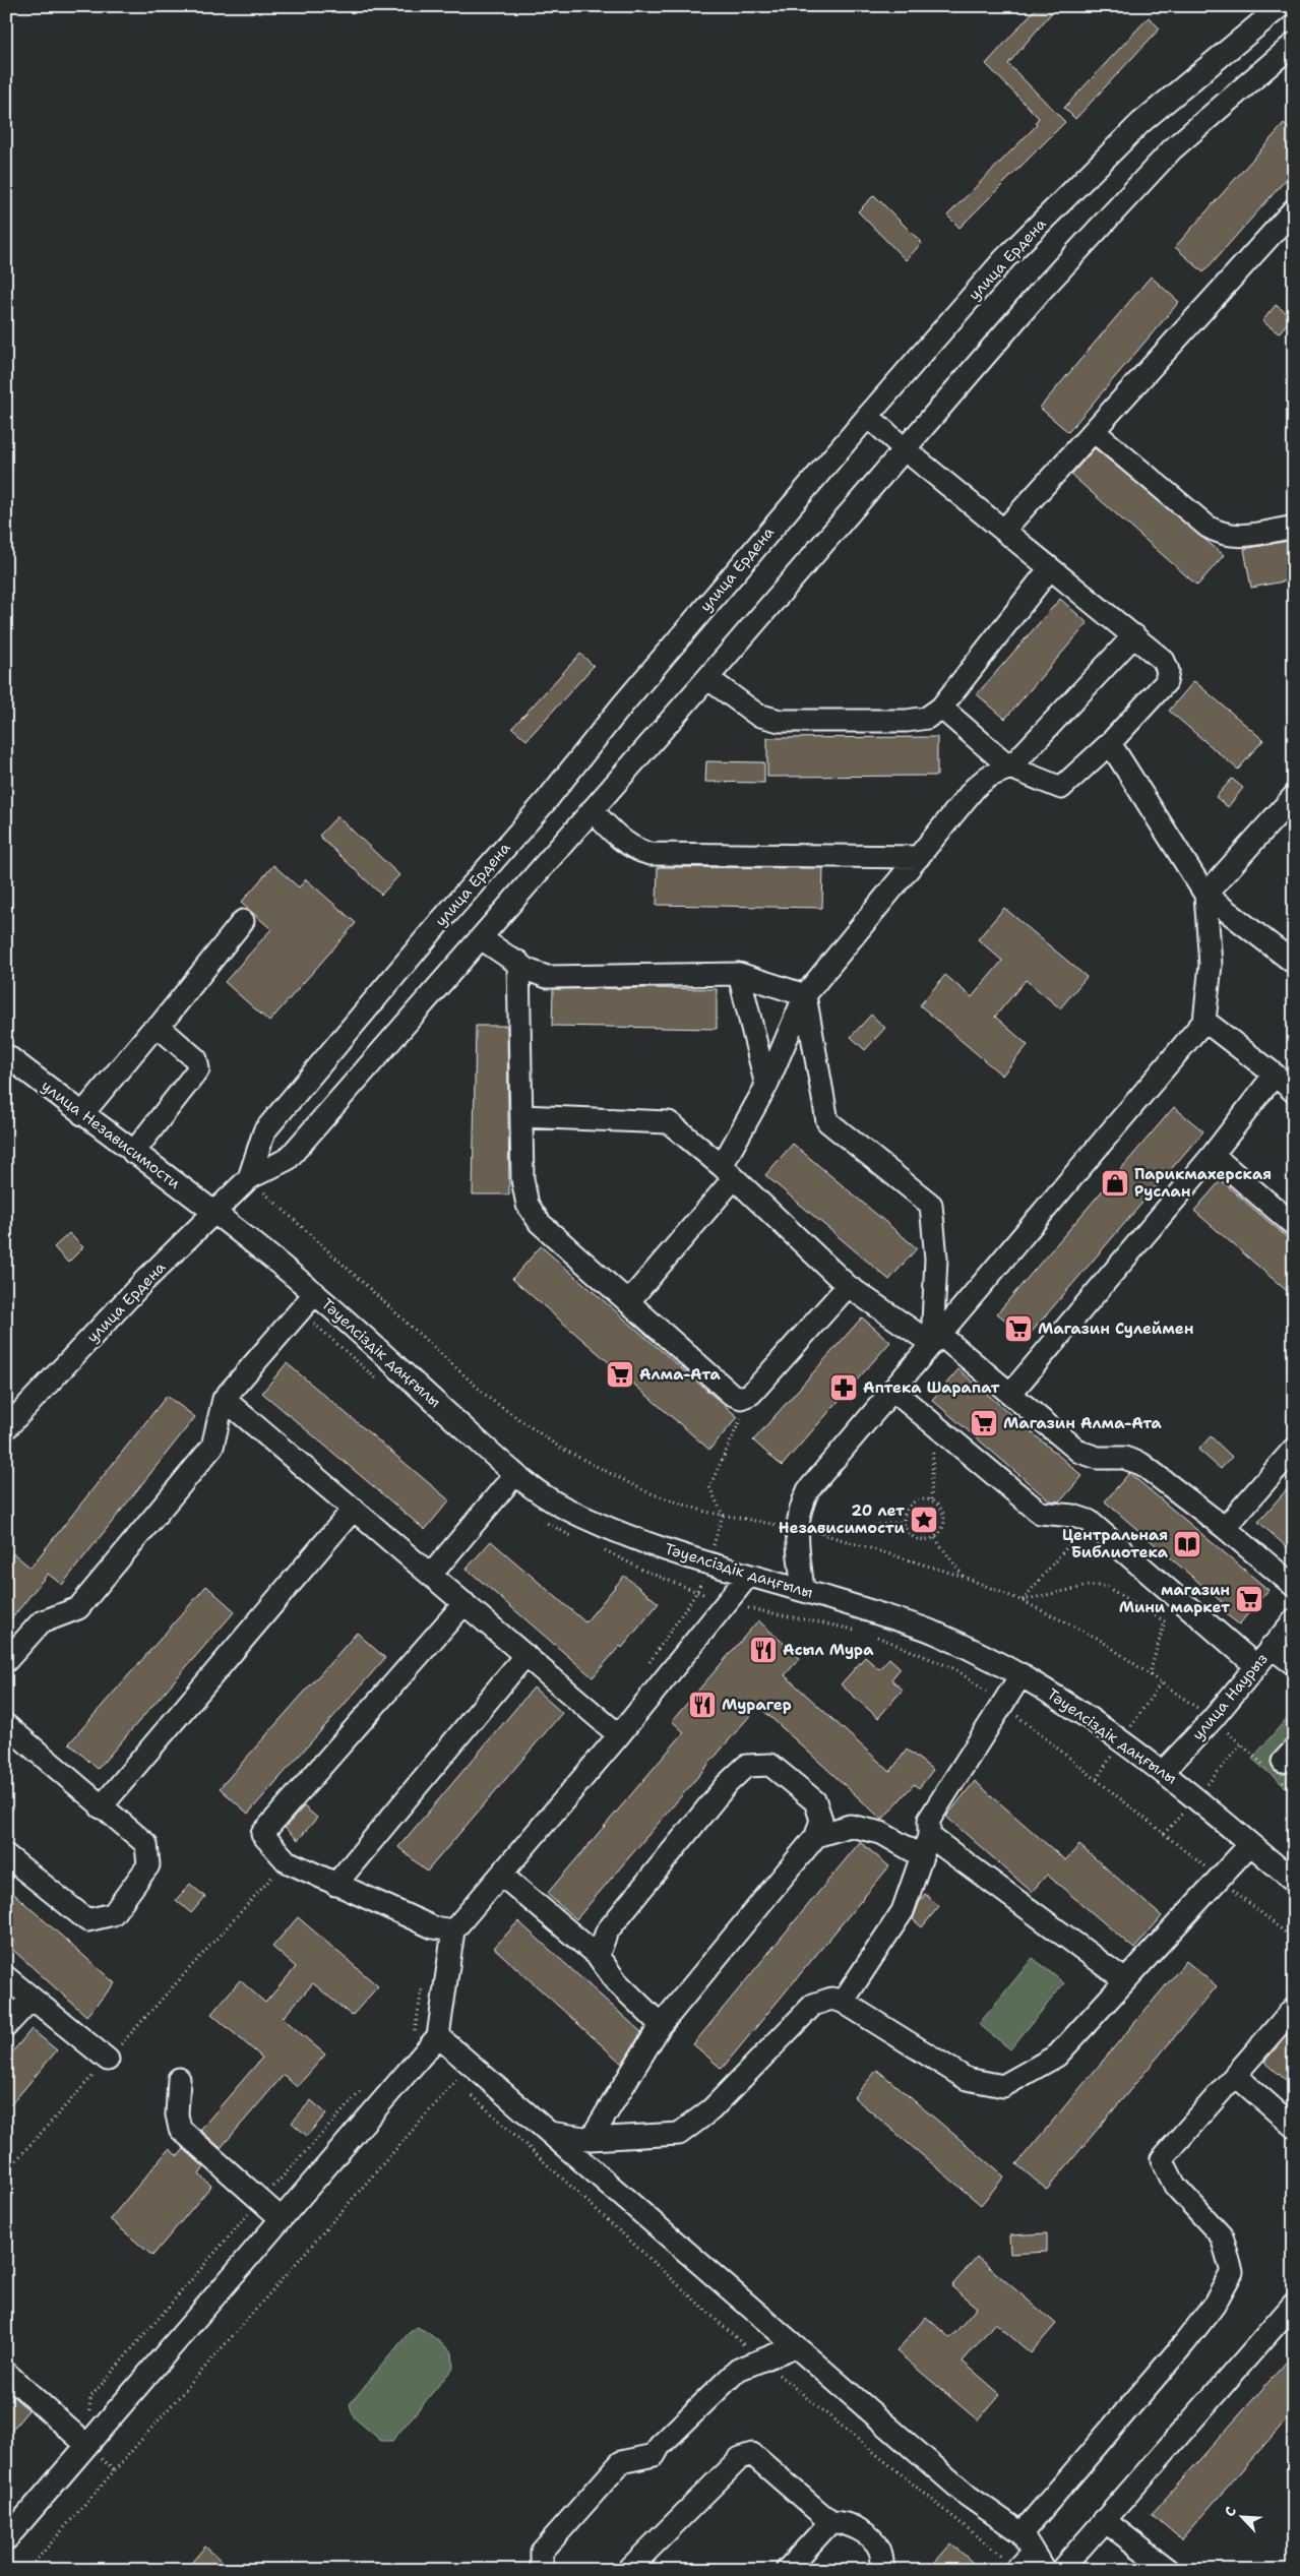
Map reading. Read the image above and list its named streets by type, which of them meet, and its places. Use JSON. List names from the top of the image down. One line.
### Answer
{"streets":{"street":["улица Ердена","улица Независимости","Тәуелсіздік даңғылы","улица Наурыз"]},"crossings":[["улица Ердена","улица Независимости"],["улица Ердена","Тәуелсіздік даңғылы"],["улица Независимости","Тәуелсіздік даңғылы"],["Тәуелсіздік даңғылы","улица Наурыз"]],"places":{"shop":["Парикмахерская Руслан"],"supermarket":["Магазин Сулеймен","Алма-Ата","Магазин Алма-Ата","магазин Мини маркет"],"pharmacy":["Аптека Шарапат"],"place":["20 лет Независимости"],"library":["Центральная Библиотека"],"restaurant":["Асыл Мура","Мурагер"]},"north":"top left"}
